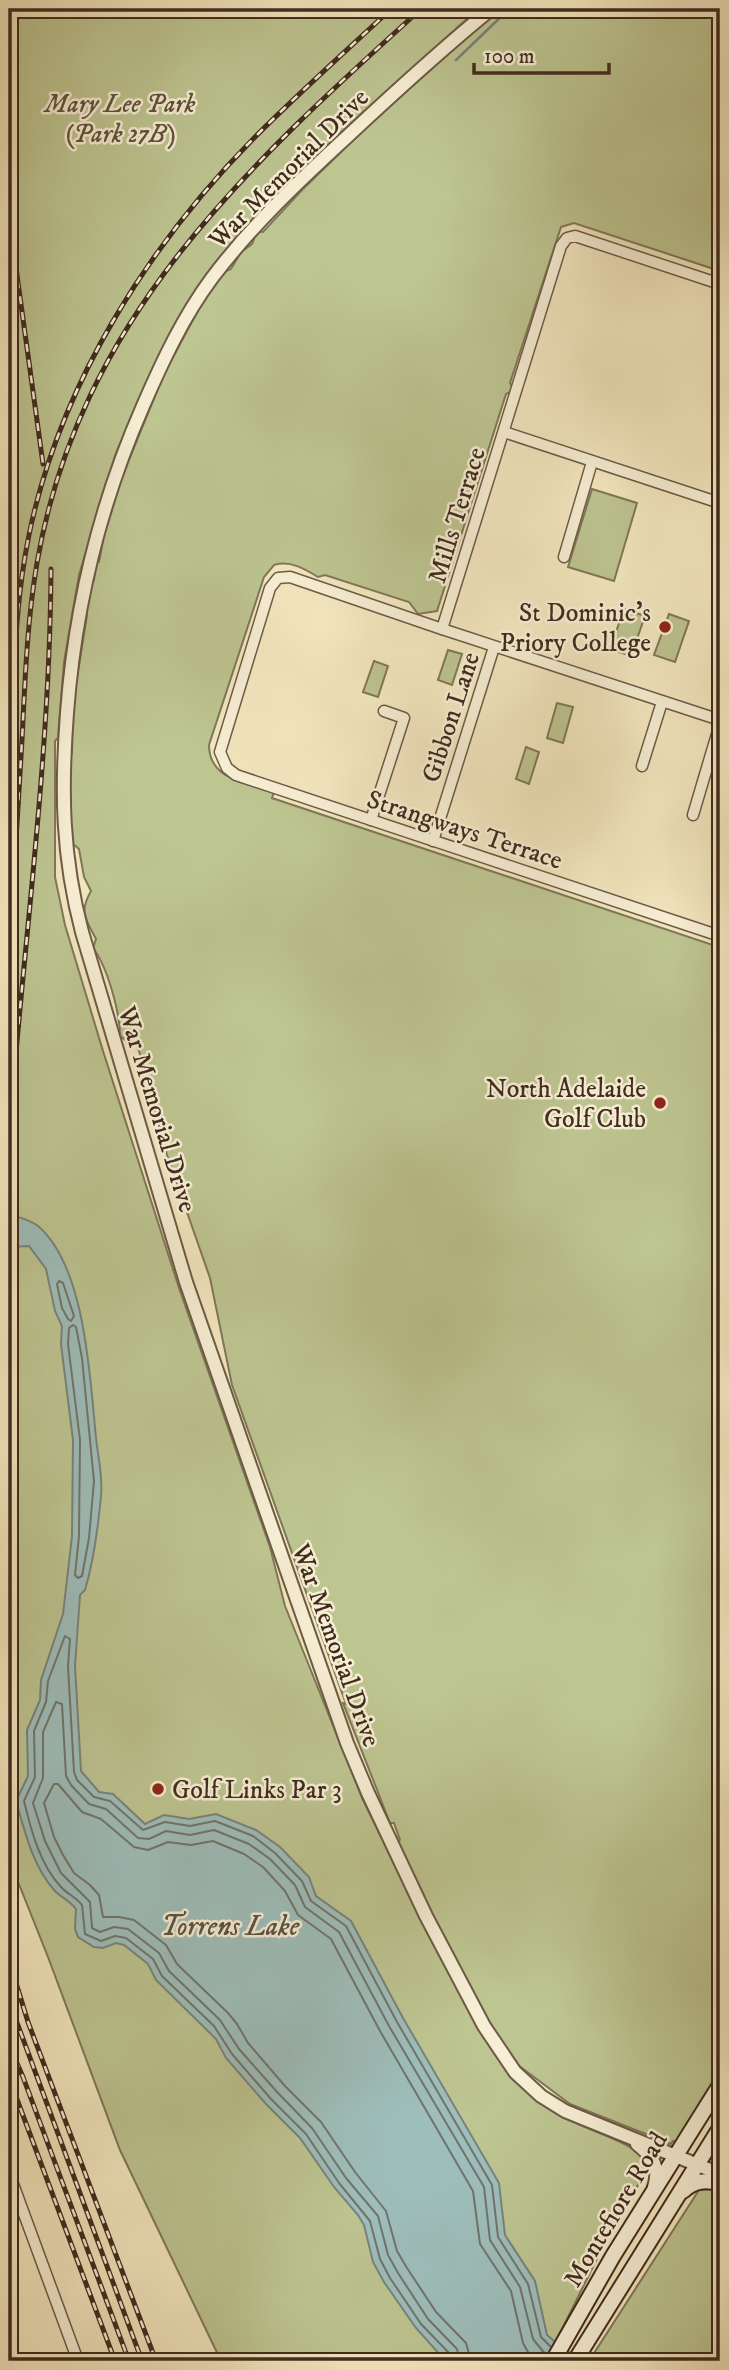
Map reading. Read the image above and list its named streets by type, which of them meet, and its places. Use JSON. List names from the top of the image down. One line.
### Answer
{"streets":{"main road":["Montefiore Road"],"street":["War Memorial Drive","Mills Terrace","Gibbon Lane","Strangways Terrace"]},"crossings":[["War Memorial Drive","Montefiore Road"],["Mills Terrace","Strangways Terrace"],["Gibbon Lane","Strangways Terrace"]],"water":["Torrens Lake"],"parks":["Mary Lee Park (Park 27B)"],"places":["St Dominic’s Priory College","North Adelaide Golf Club","Golf Links Par 3"],"scale_bar":"100 m"}
